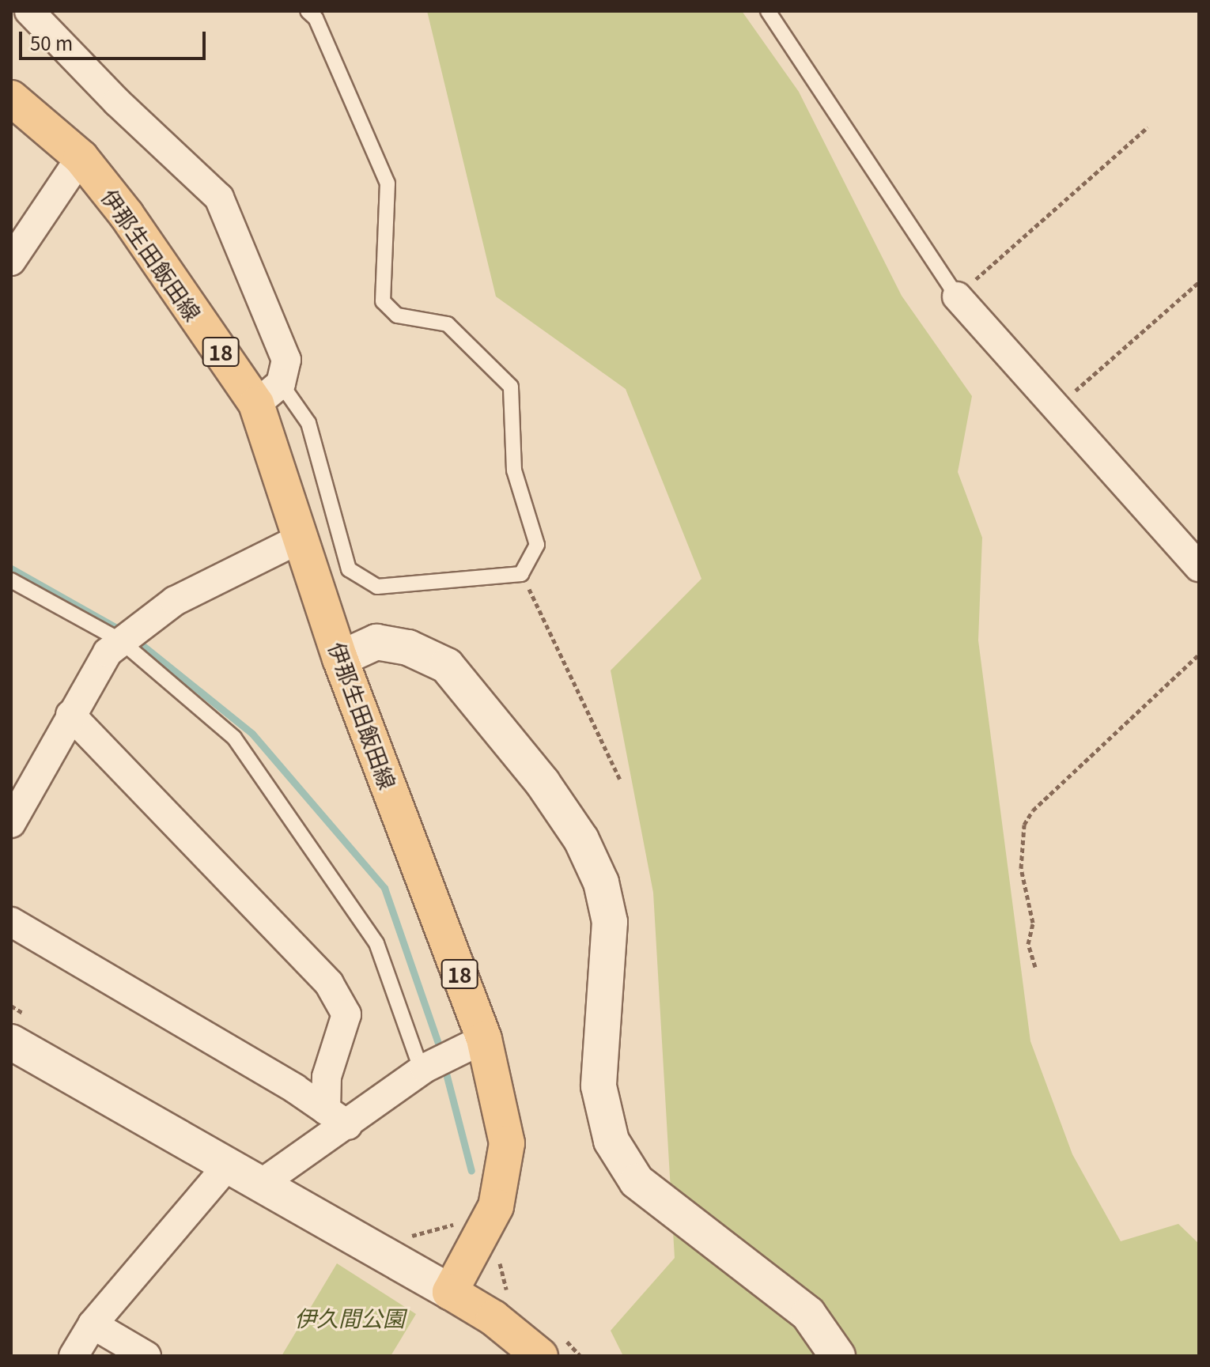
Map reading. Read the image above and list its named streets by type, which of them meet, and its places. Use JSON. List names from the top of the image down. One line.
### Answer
{"streets":{"main road":["伊那生田飯田線","18"]},"parks":["伊久間公園"],"scale_bar":"50 m"}
